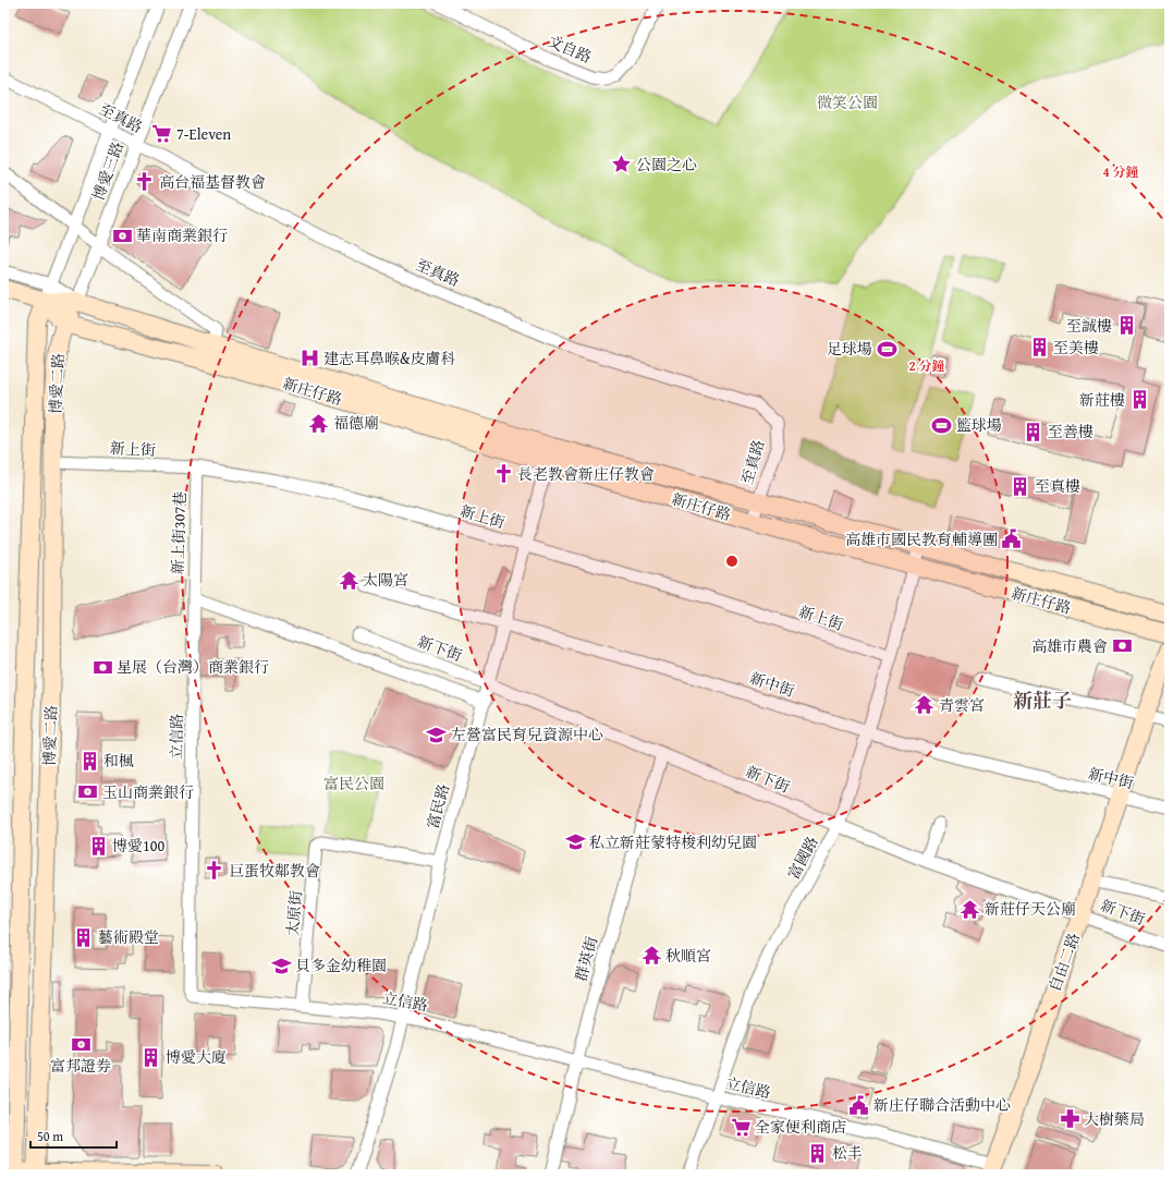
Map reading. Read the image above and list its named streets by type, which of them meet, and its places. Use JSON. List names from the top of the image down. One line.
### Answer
{"streets":{"street":["文自路","至真路","博愛三路","博愛二路","新庄仔路","新上街","新上街307巷","新下街","新中街","立信路","富民路","富國路","太原街","群英街","自由二路"]},"crossings":[["至真路","博愛三路"],["至真路","新庄仔路"],["博愛三路","博愛二路"],["博愛三路","新庄仔路"],["博愛二路","新庄仔路"],["博愛二路","新上街"],["新庄仔路","富民路"],["新庄仔路","富國路"],["新上街","新上街307巷"],["新上街","富民路"],["新上街","富國路"],["新上街307巷","立信路"],["新下街","富民路"],["新下街","富國路"],["新下街","群英街"],["新下街","自由二路"],["新中街","富民路"],["新中街","富國路"],["新中街","自由二路"],["立信路","富民路"],["立信路","富國路"],["立信路","太原街"],["立信路","群英街"],["立信路","自由二路"],["富民路","太原街"]],"districts":["新莊子"],"parks":["微笑公園","富民公園"],"places":{"supermarket":["7-Eleven","全家便利商店"],"place":["公園之心"],"church":["高台福基督教會","長老教會新庄仔教會","巨蛋牧鄰教會"],"bank":["華南商業銀行","高雄市農會","星展（台灣）商業銀行","玉山商業銀行","富邦證券"],"building":["至誠樓","至美樓","新莊樓","至善樓","至真樓","和楓","博愛100","藝術殿堂","博愛大廈","松丰"],"sports":["足球場","籃球場"],"hospital":["建志耳鼻喉&皮膚科"],"temple":["福德廟","太陽宮","青雲宮","新莊仔天公廟","秋順宮"],"public building":["高雄市國民教育輔導團","新庄仔聯合活動中心"],"school or university":["左營富民育兒資源中心","私立新莊蒙特梭利幼兒園","貝多金幼稚園"],"pharmacy":["大樹藥局"]},"scale_bar":"50 m","rings":["4 分鐘","2 分鐘"]}
